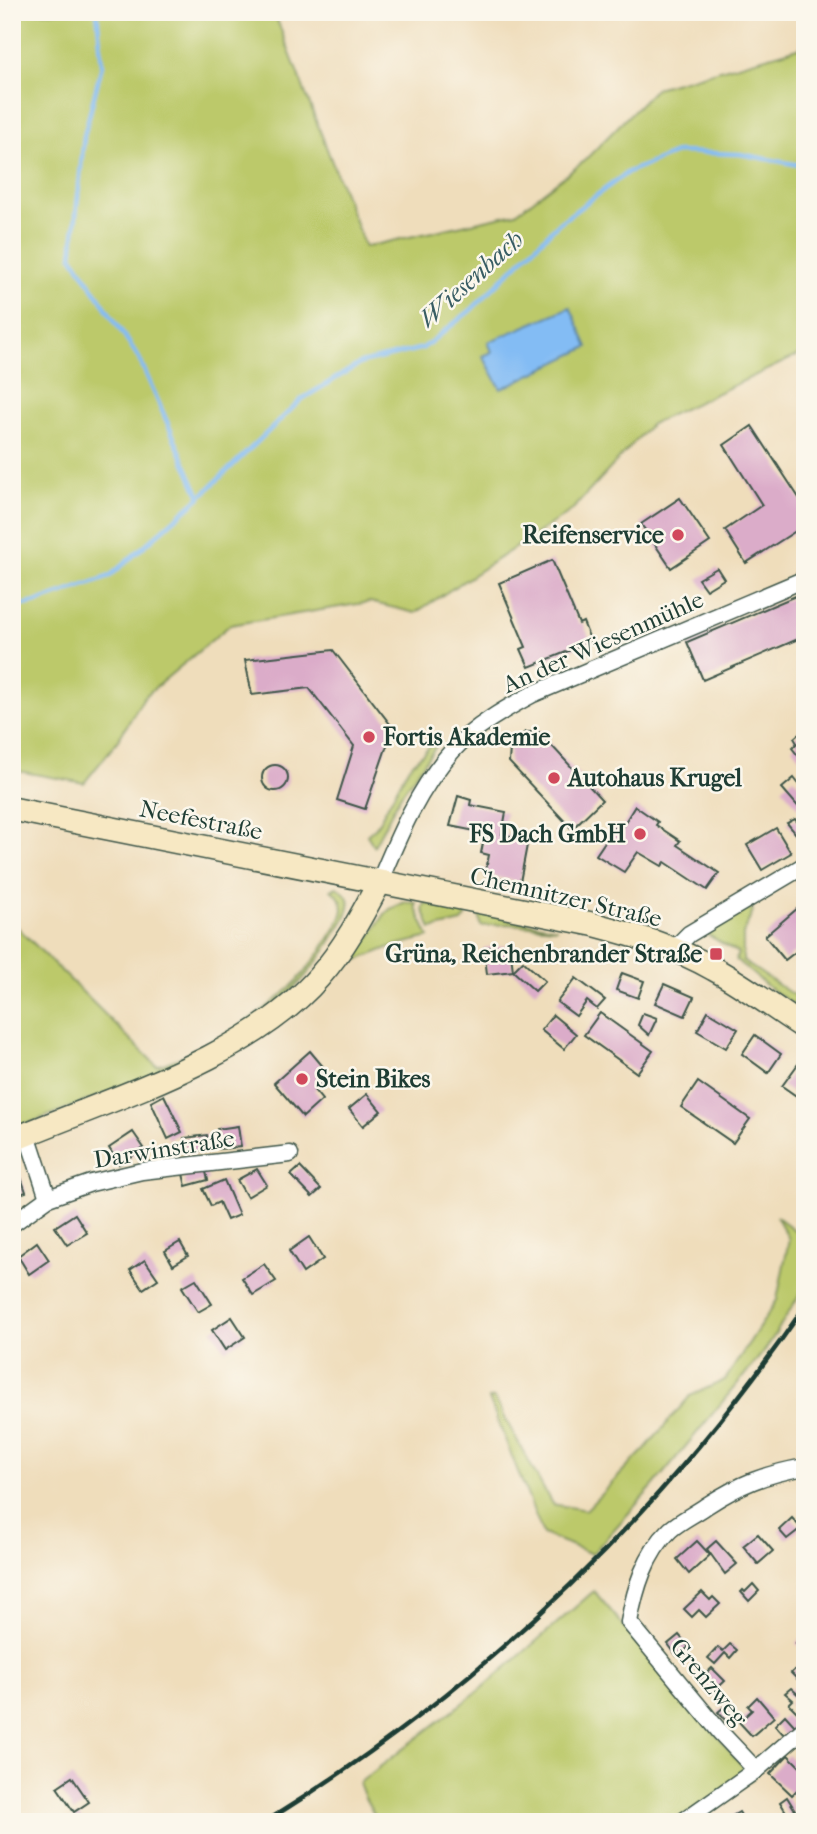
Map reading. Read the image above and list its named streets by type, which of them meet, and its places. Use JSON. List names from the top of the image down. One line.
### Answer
{"streets":{"main road":["Neefestraße","Chemnitzer Straße"],"street":["An der Wiesenmühle","Darwinstraße","Grenzweg"]},"crossings":[["An der Wiesenmühle","Neefestraße"],["An der Wiesenmühle","Chemnitzer Straße"],["Neefestraße","Chemnitzer Straße"]],"water":["Wiesenbach"],"places":{"other":["Reifenservice","Fortis Akademie","Autohaus Krugel","FS Dach GmbH","Stein Bikes"],"transit":["Grüna, Reichenbrander Straße"]}}
